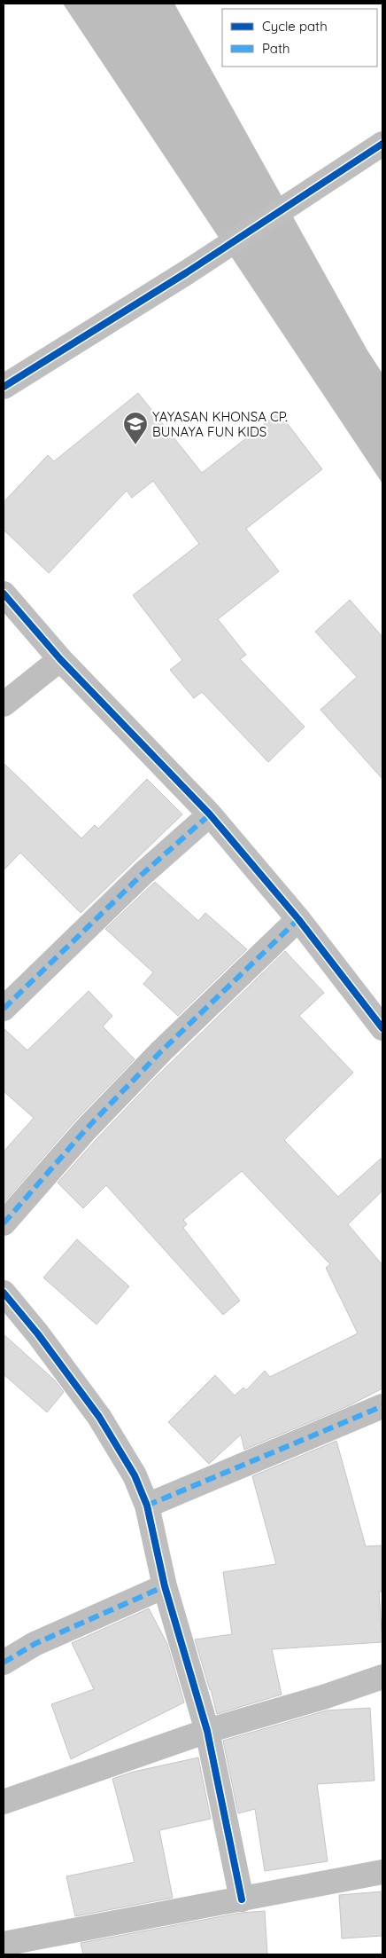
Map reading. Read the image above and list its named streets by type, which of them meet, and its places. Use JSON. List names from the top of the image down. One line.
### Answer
{"places":{"school or university":["YAYASAN KHONSA CP. BUNAYA FUN KIDS"]},"legend":["Cycle path","Path"]}
